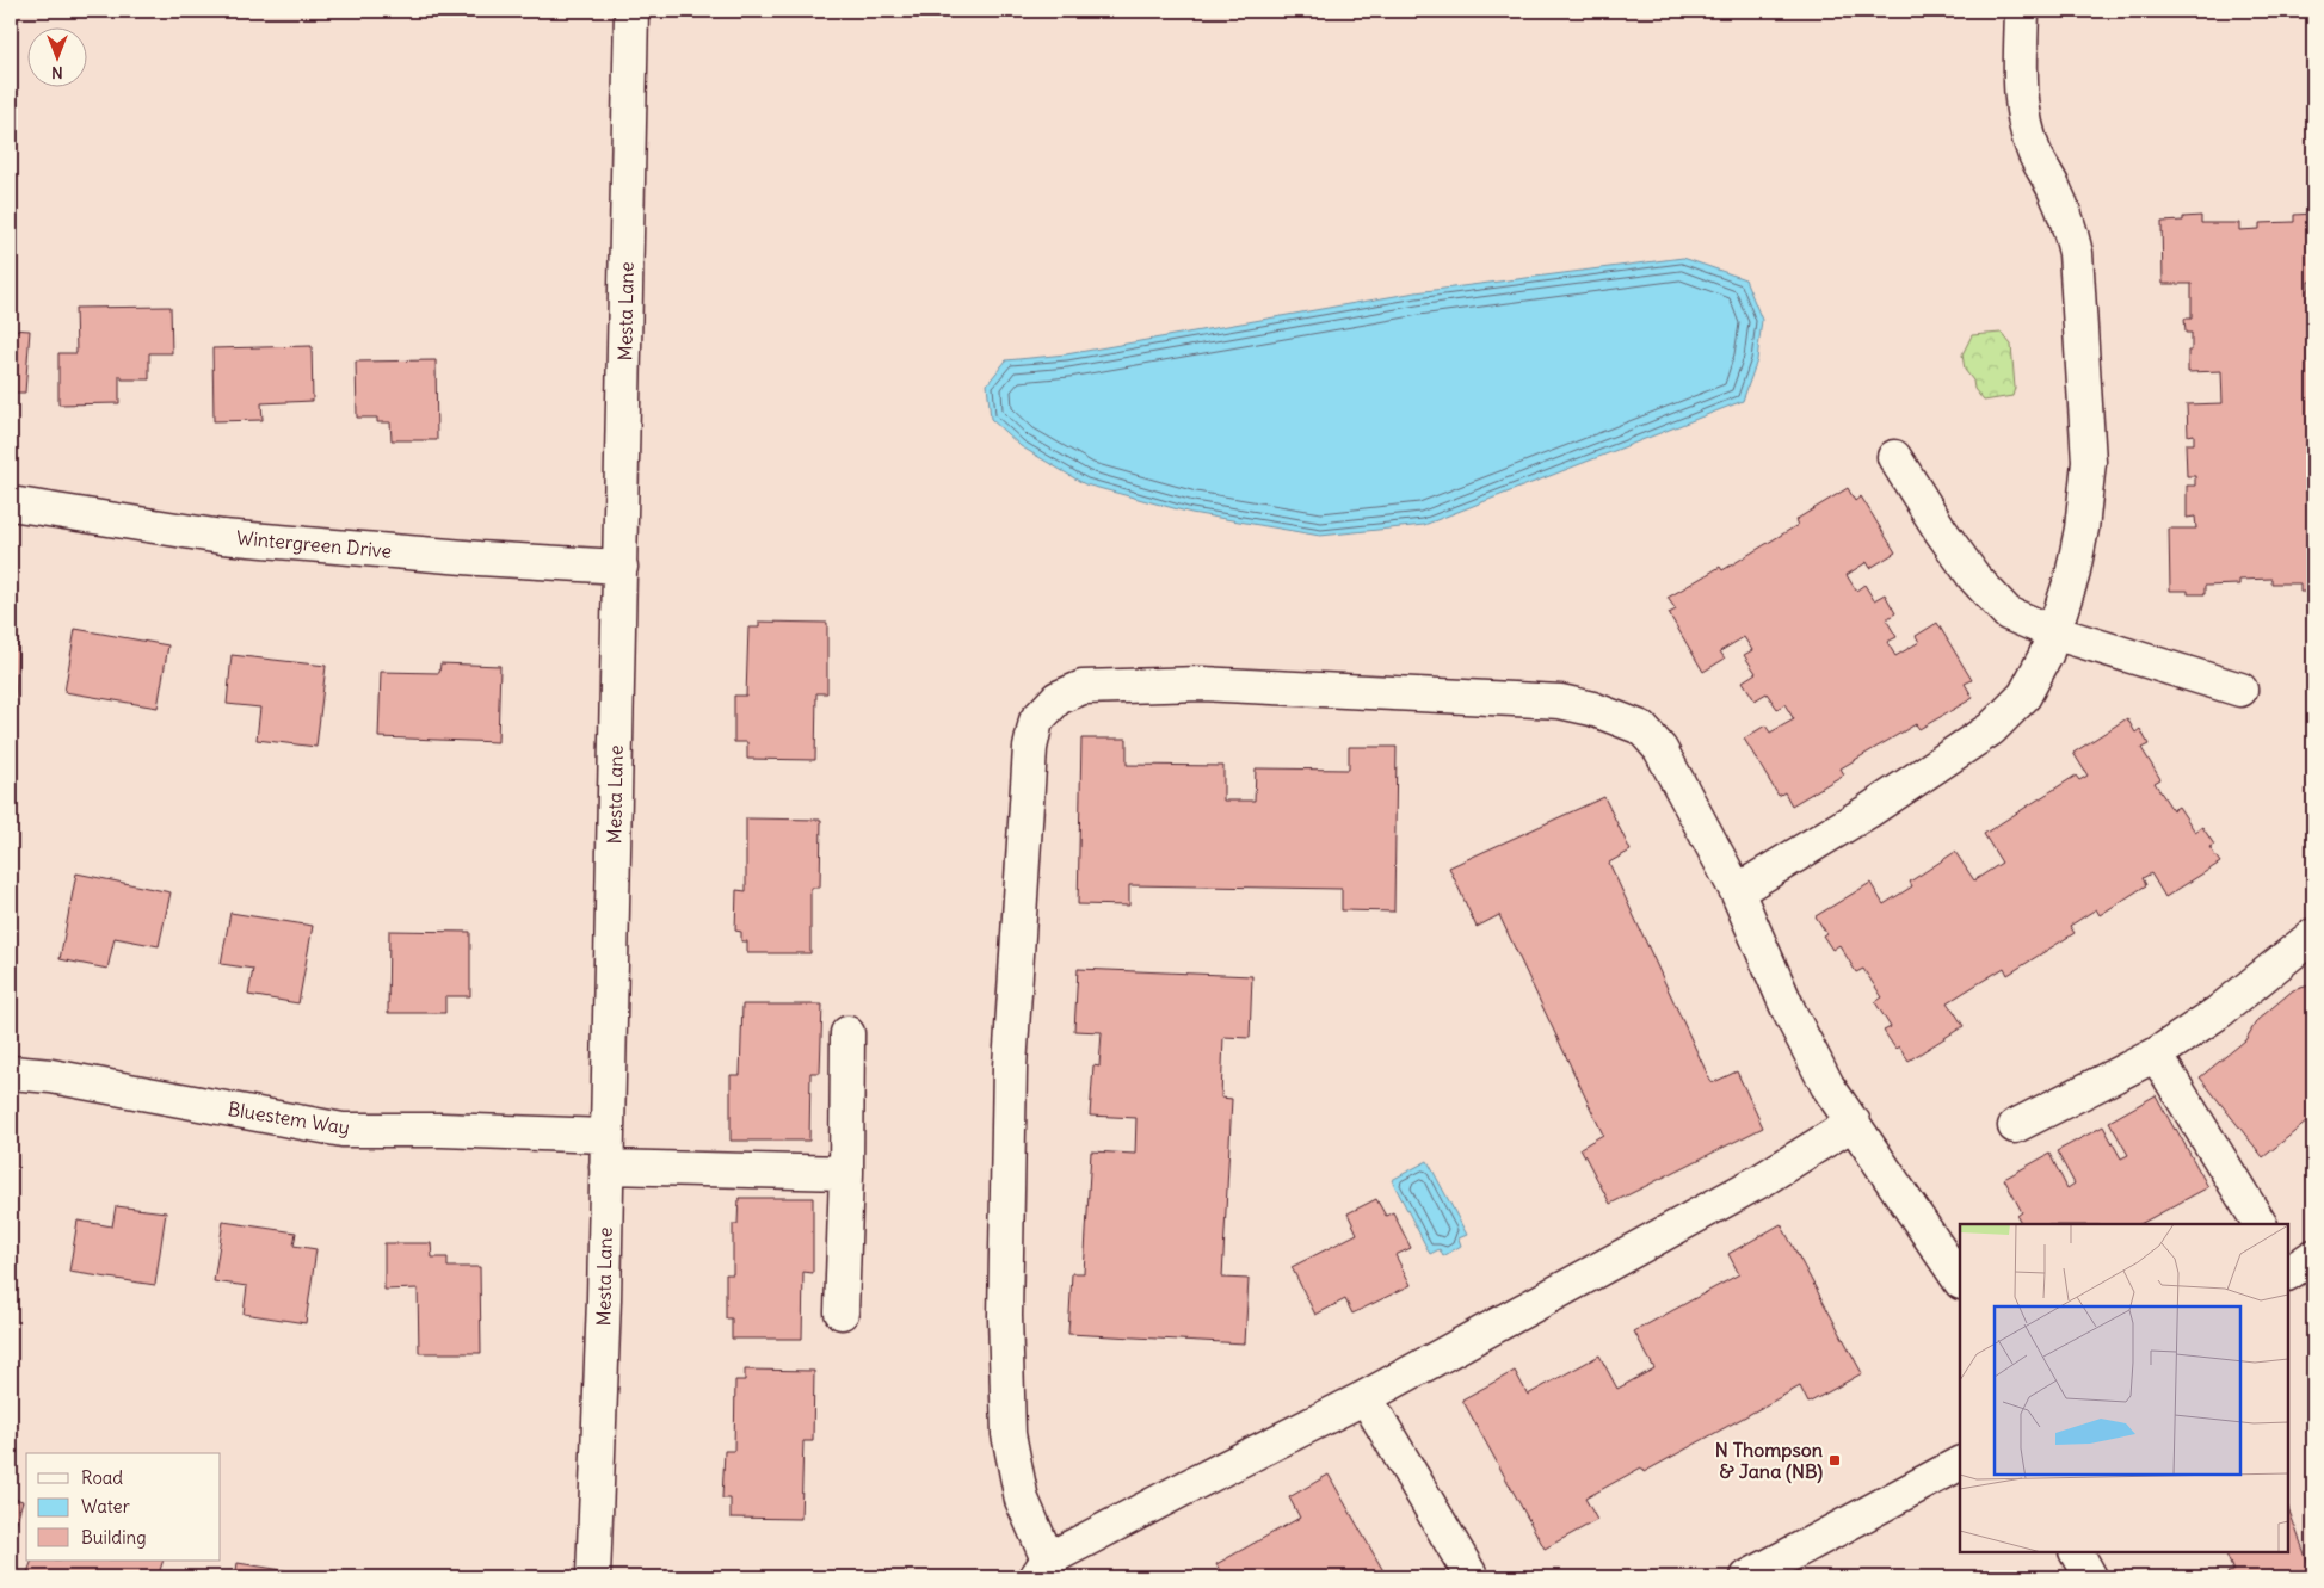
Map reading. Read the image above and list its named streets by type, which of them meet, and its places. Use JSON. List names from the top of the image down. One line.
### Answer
{"streets":{"street":["Mesta Lane","Wintergreen Drive","Bluestem Way"]},"crossings":[["Mesta Lane","Wintergreen Drive"],["Mesta Lane","Bluestem Way"]],"places":{"transit":["N Thompson & Jana (NB)"]},"legend":["Road","Water","Building"],"north":"bottom"}
